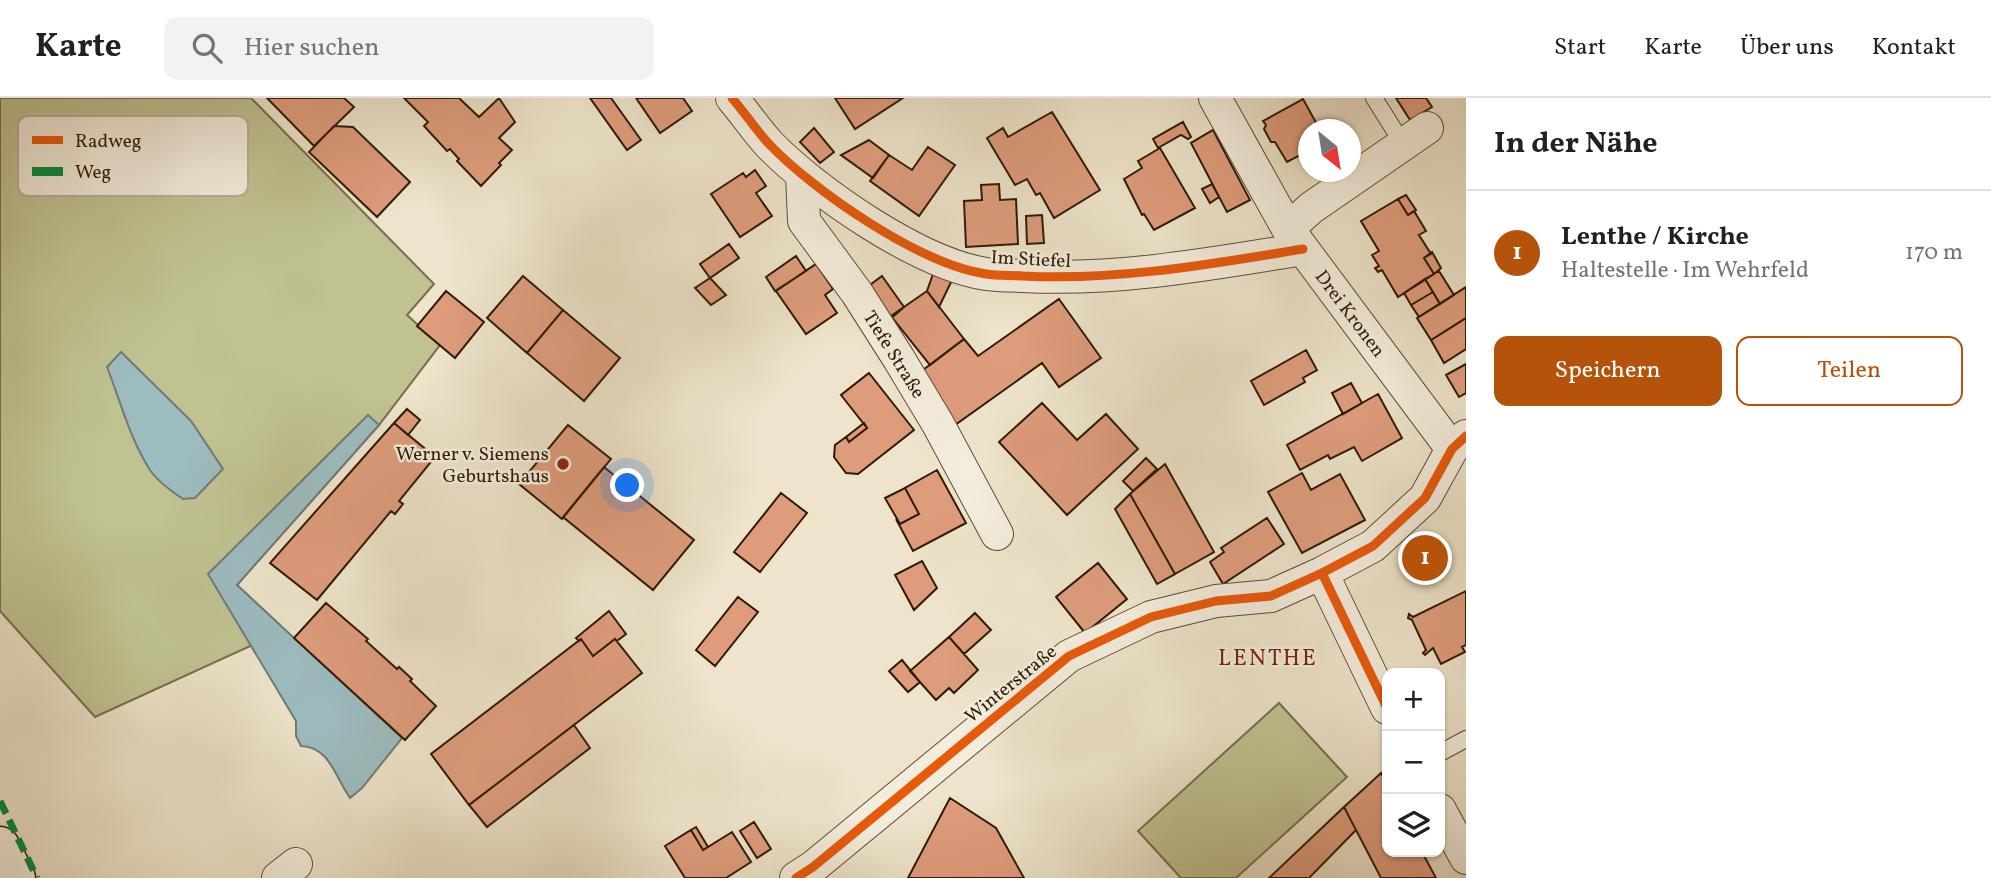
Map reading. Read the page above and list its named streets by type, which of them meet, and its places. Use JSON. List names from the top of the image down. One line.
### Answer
{"streets":{"street":["Im Stiefel","Drei Kronen","Tiefe Straße","Winterstraße"]},"crossings":[["Im Stiefel","Drei Kronen"],["Im Stiefel","Tiefe Straße"],["Drei Kronen","Winterstraße"]],"districts":["LENTHE"],"places":["Werner v. Siemens Geburtshaus"],"legend":["Radweg","Weg"],"north":"bottom right","page":{"header":"Karte","search":"Hier suchen","nav":["Start","Karte","Über uns","Kontakt"],"heading":"In der Nähe","list":[{"mark":"1","name":"Lenthe / Kirche","note":"Haltestelle · Im Wehrfeld","value":"170 m"}],"buttons":["Speichern","Teilen"],"pins":"1","map_buttons":["+","−"]}}
